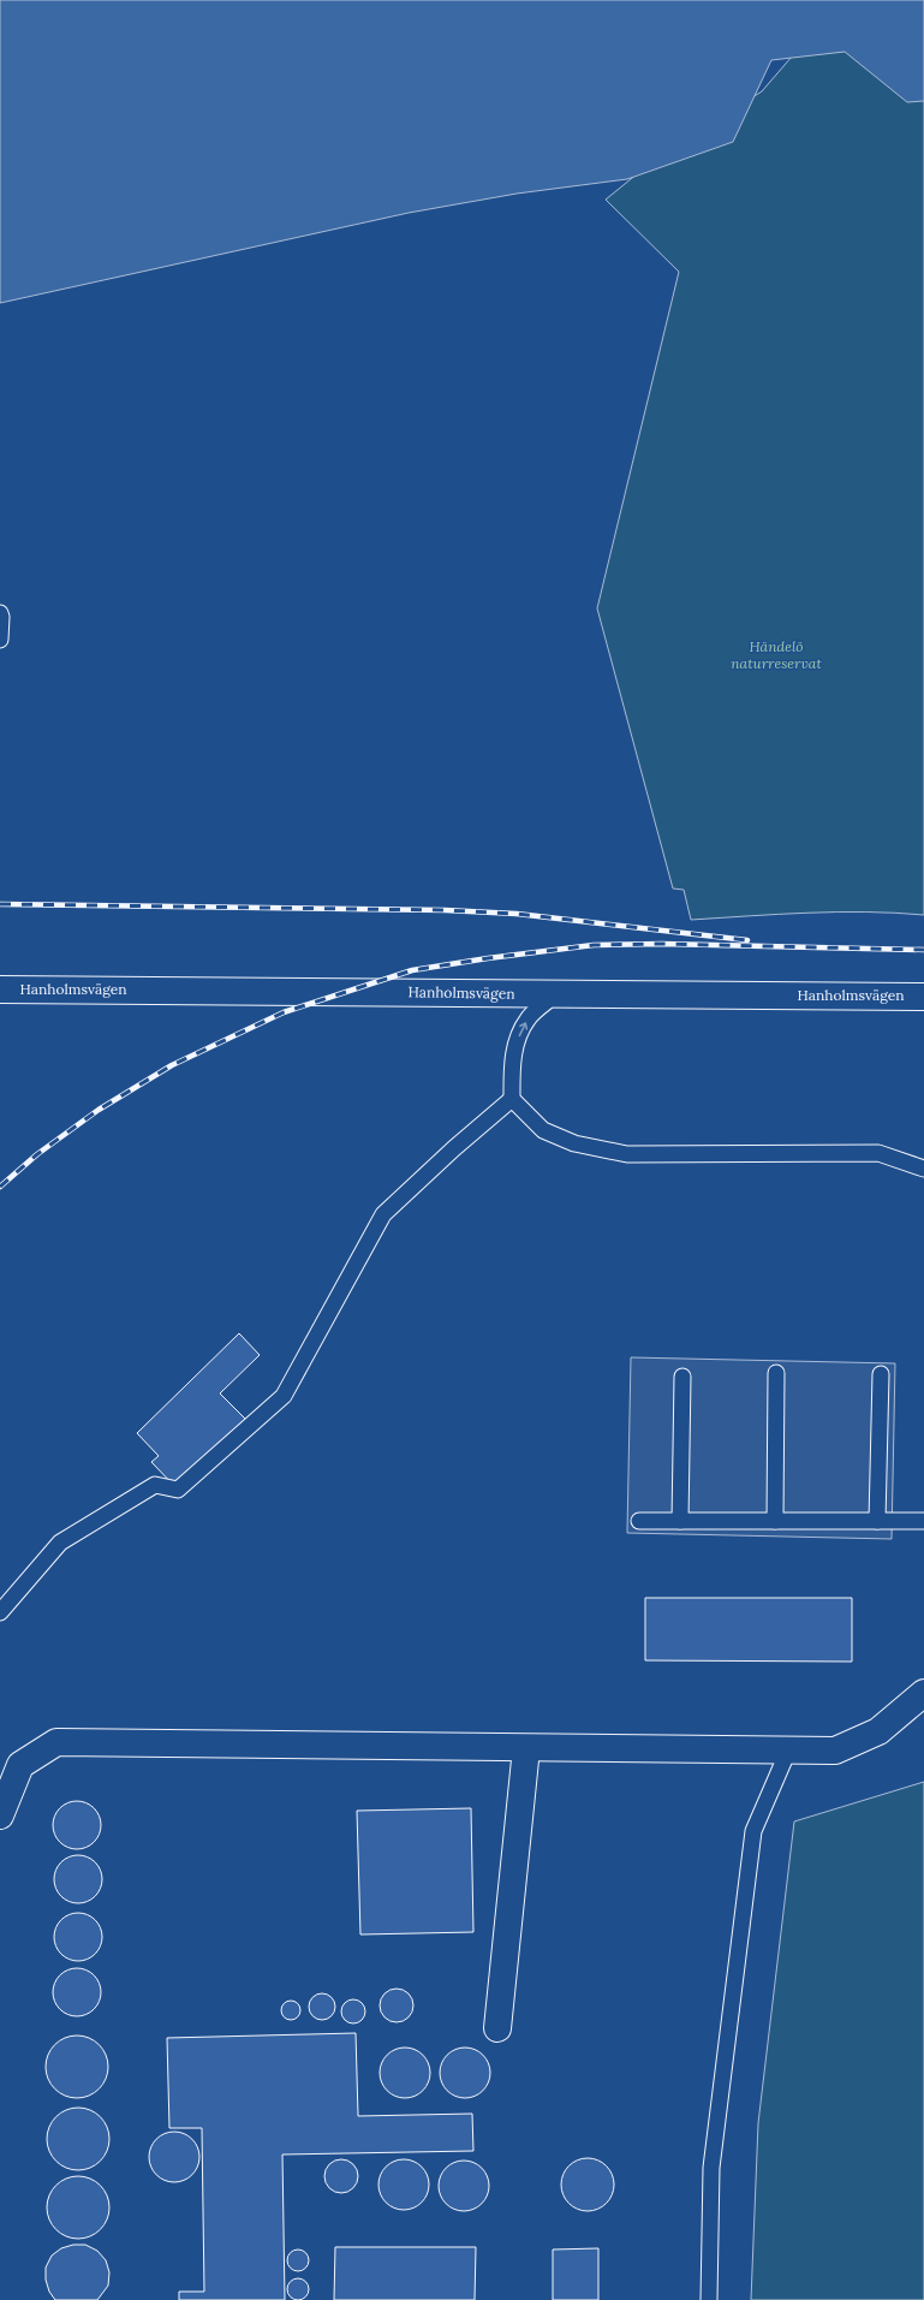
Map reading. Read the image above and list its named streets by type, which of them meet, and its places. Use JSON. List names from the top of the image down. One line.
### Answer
{"streets":{"street":["Hanholmsvägen"]},"parks":["Händelö naturreservat"]}
